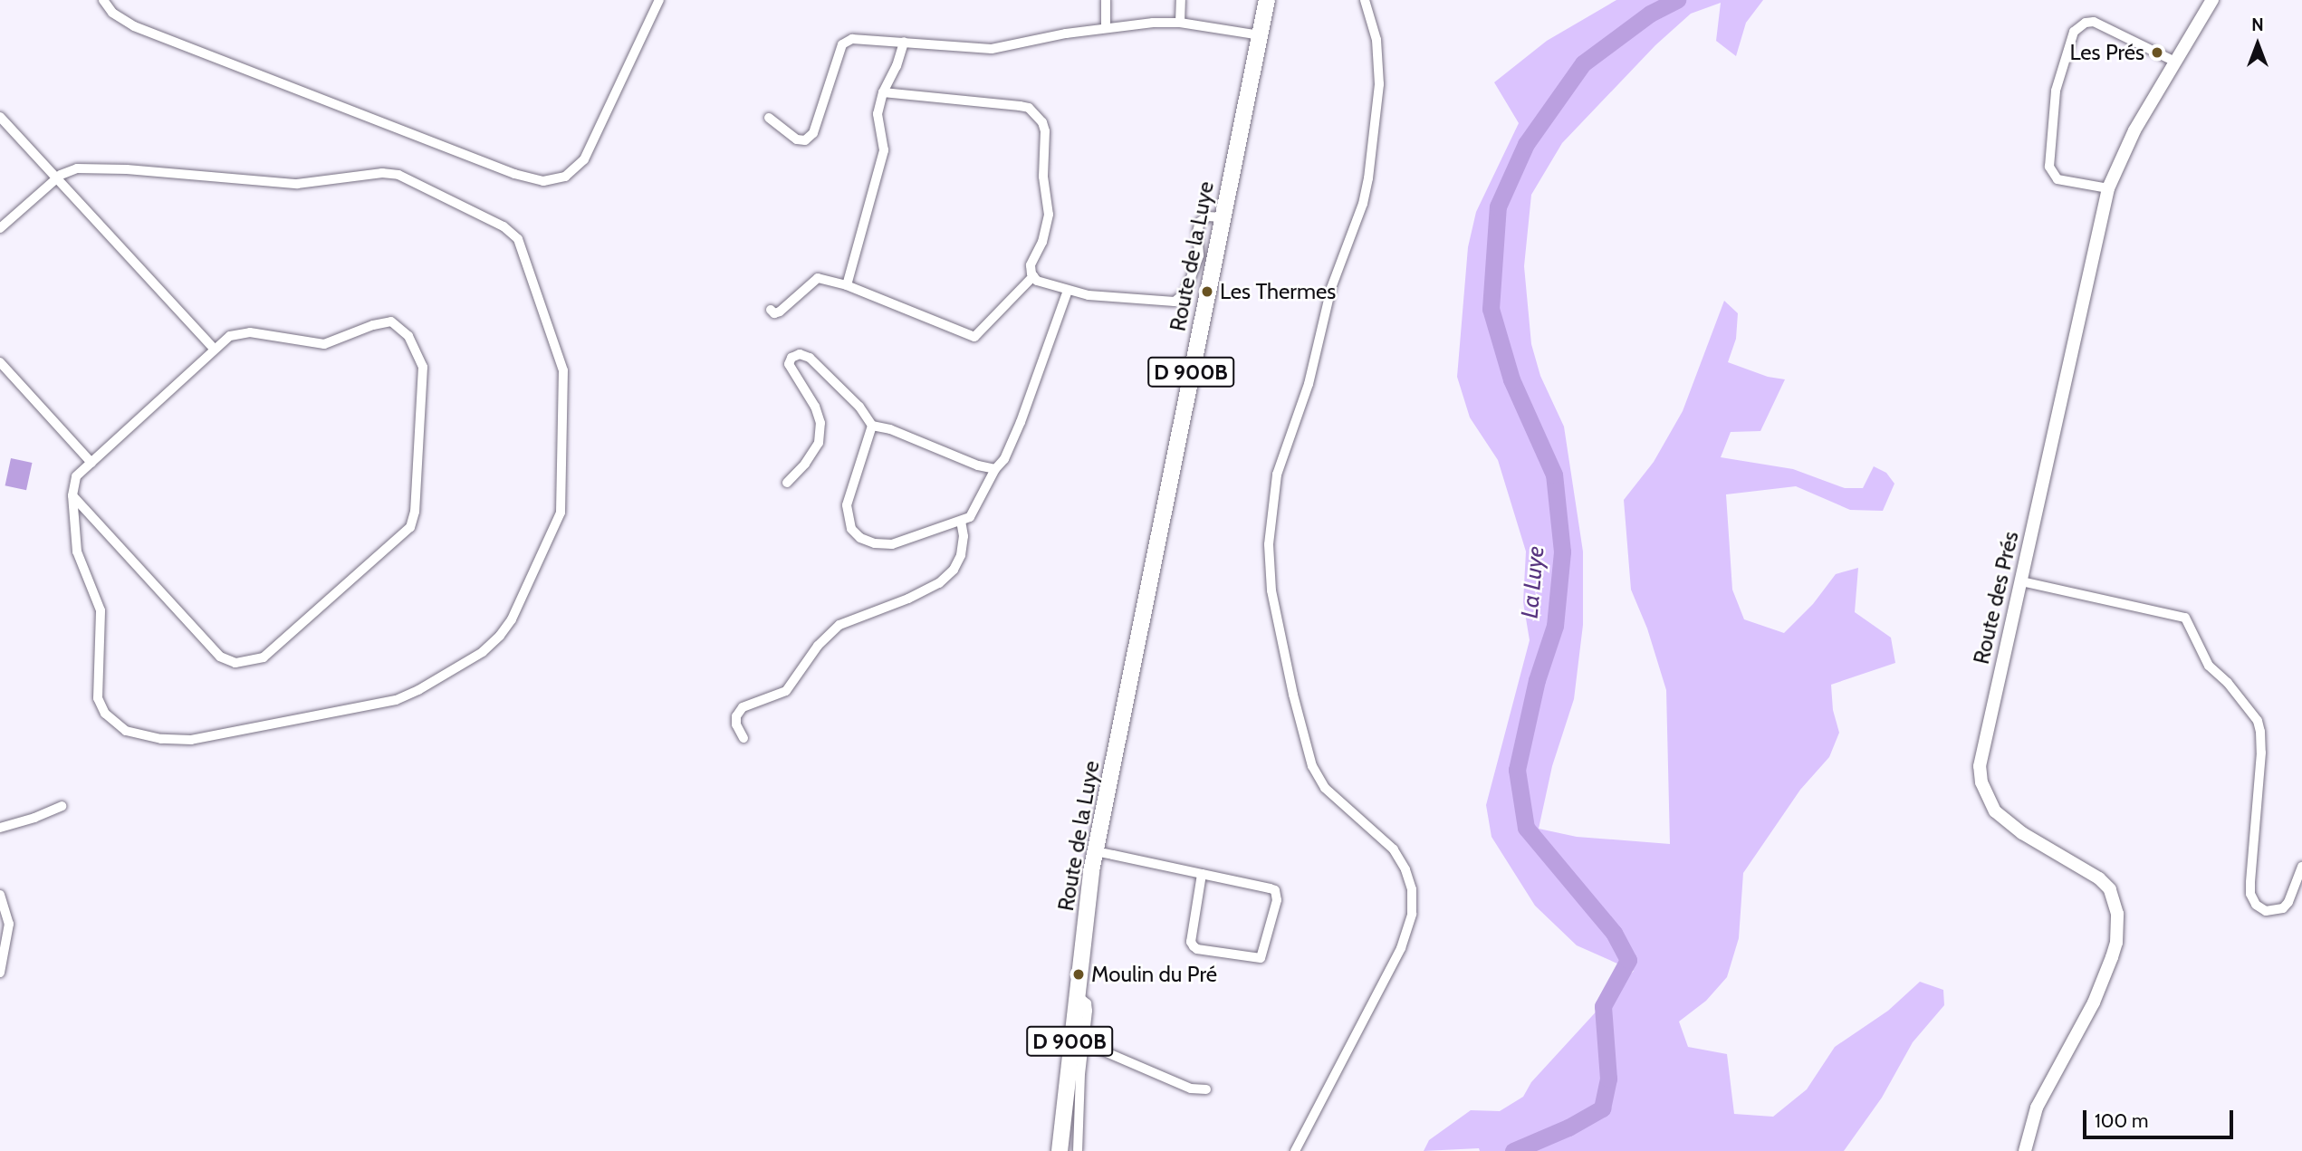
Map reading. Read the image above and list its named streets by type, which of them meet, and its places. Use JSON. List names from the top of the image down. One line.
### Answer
{"streets":{"main road":["Route de la Luye","D 900B"],"street":["Route des Prés"]},"water":["La Luye"],"places":["Les Prés","Les Thermes","Moulin du Pré"],"scale_bar":"100 m","north":"top"}
